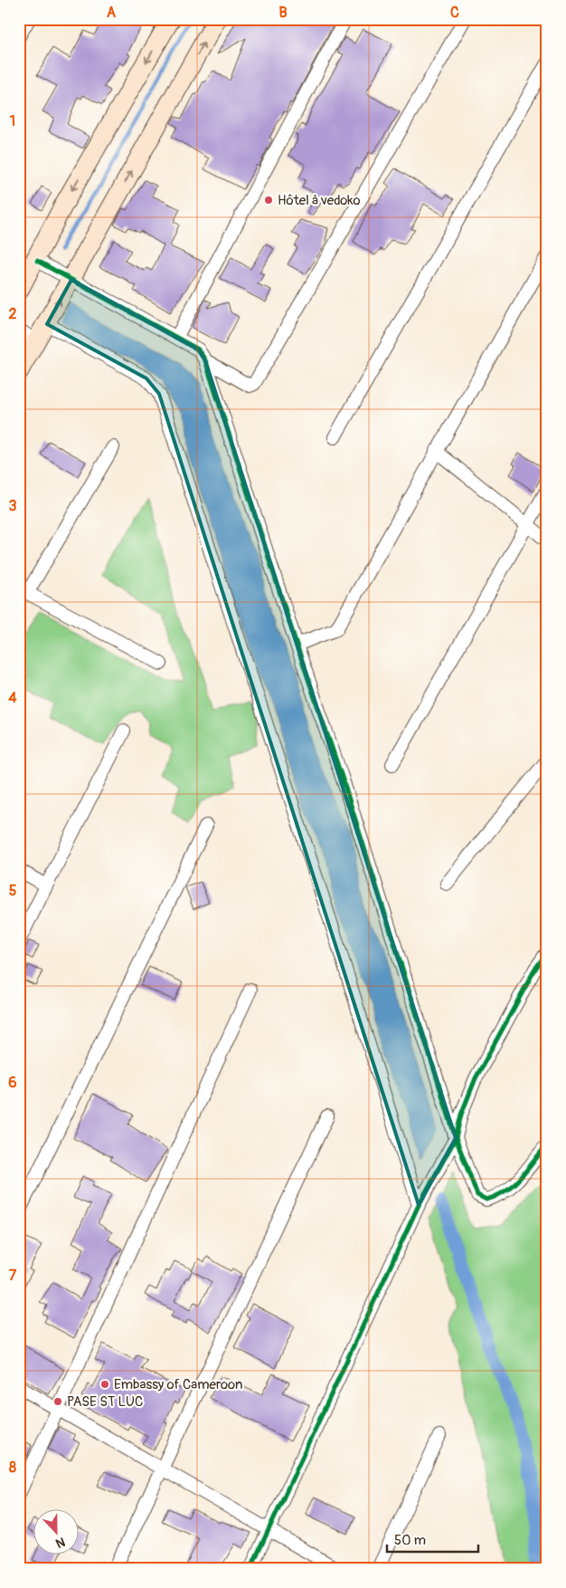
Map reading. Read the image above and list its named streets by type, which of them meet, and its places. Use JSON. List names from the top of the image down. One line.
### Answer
{"places":["Hôtel à vedoko","Embassy of Cameroon","PASE ST LUC"],"scale_bar":"50 m","north":"bottom","grid":{"columns":["A","B","C"],"rows":["1","2","3","4","5","6","7","8"]}}
